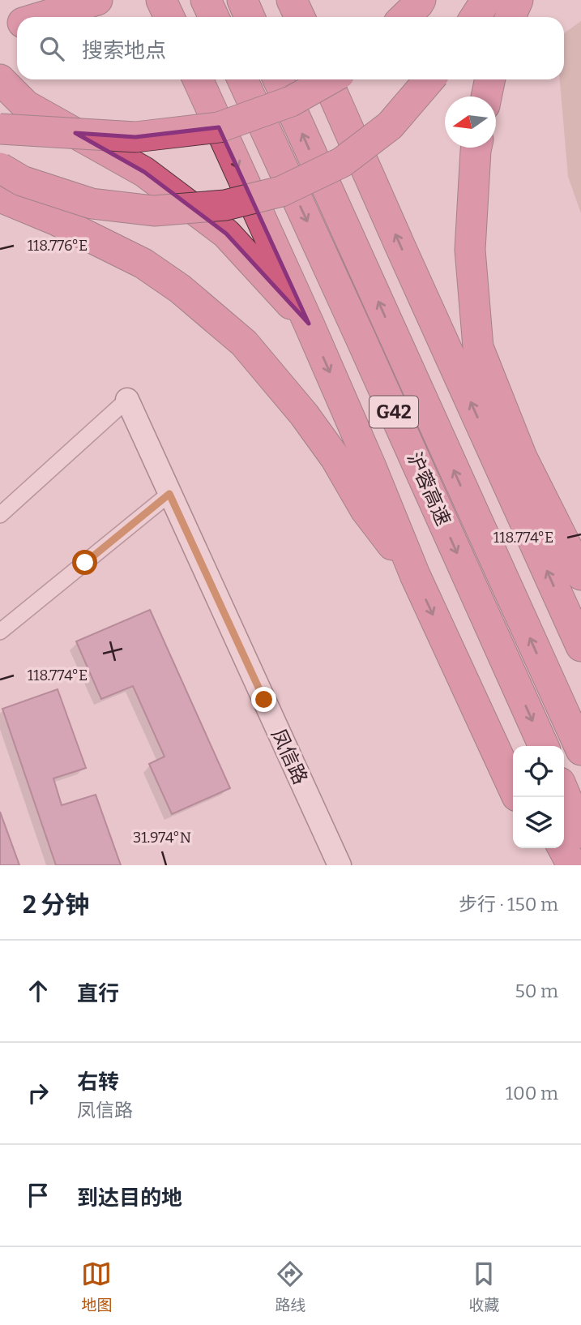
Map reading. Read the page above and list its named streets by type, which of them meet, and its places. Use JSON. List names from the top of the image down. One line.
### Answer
{"streets":{"highway":["G42","沪蓉高速"],"street":["凤信路"]},"north":"left","page":{"search":"搜索地点","heading":["2 分钟","步行 · 150 m"],"list":[["直行","50 m"],["右转","凤信路","100 m"],"到达目的地"],"nav":["地图","路线","收藏"]},"coordinates":["118.776°E","118.774°E","31.974°N"]}
